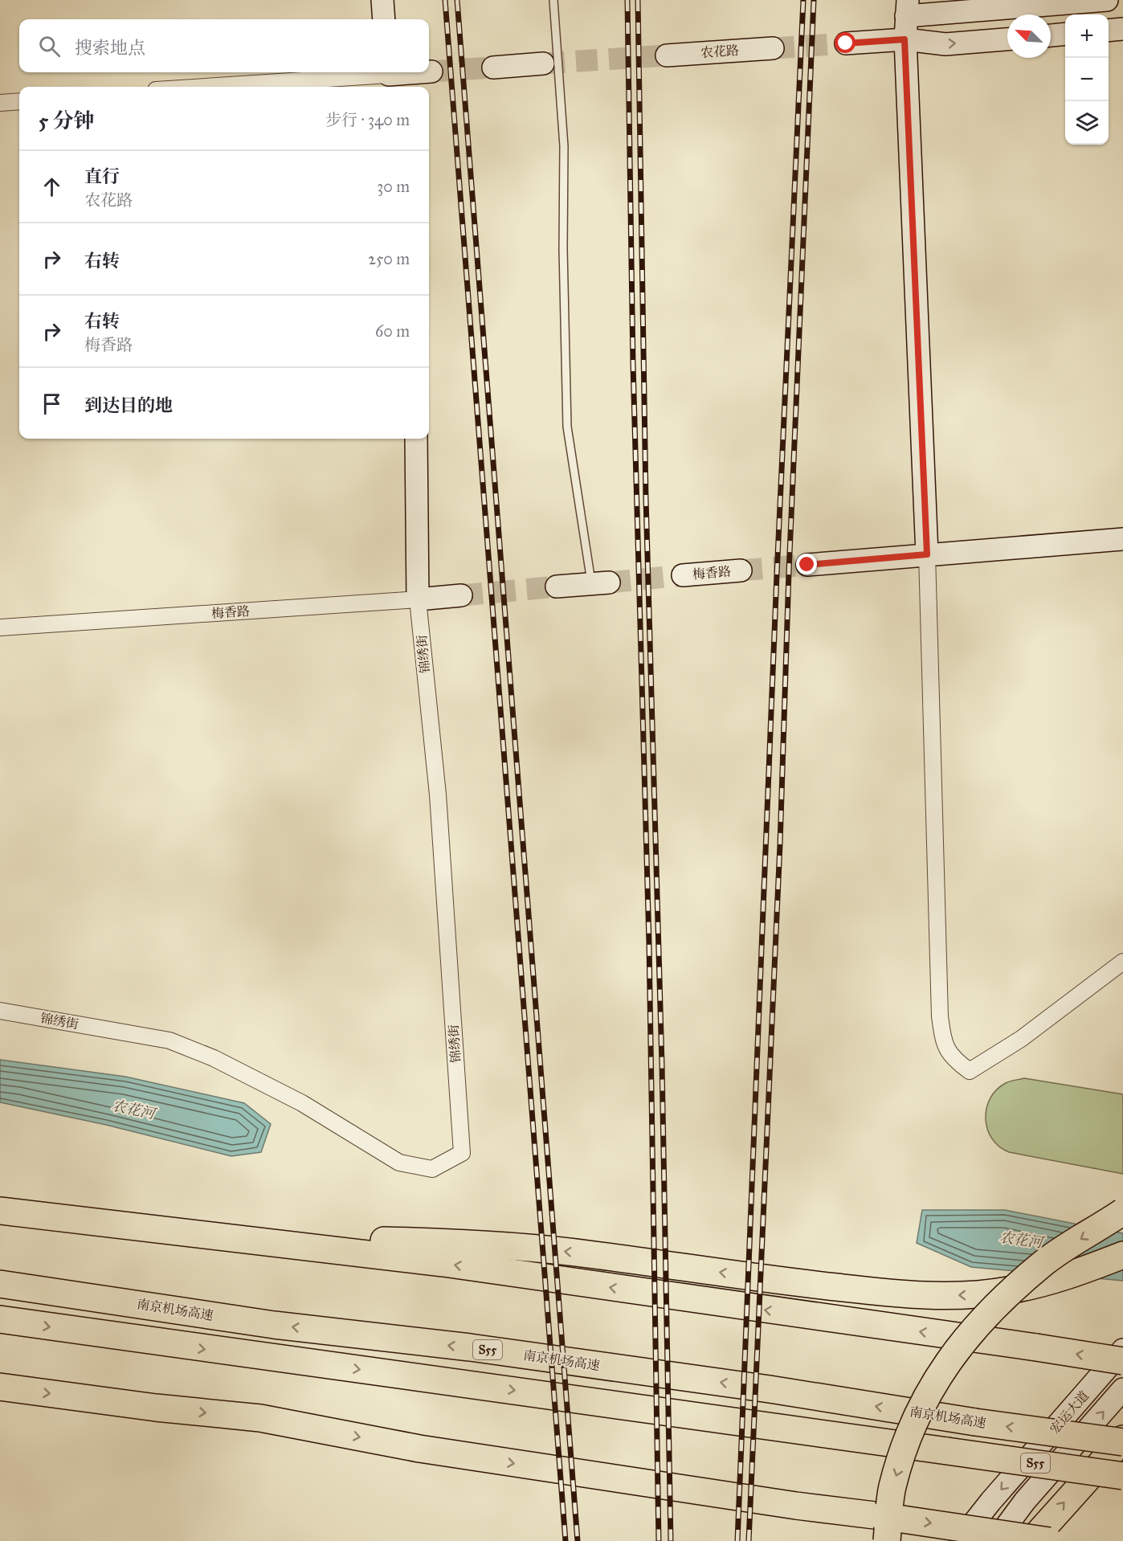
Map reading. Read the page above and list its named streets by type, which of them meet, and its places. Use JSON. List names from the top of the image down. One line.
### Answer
{"streets":{"highway":["南京机场高速","S55"],"street":["农花路","梅香路","锦绣街","宏运大道"]},"crossings":[["梅香路","锦绣街"]],"water":["农花河"],"north":"top left","page":{"map_buttons":["+","−"],"search":"搜索地点","heading":["5 分钟","步行 · 340 m"],"list":[["直行","农花路","30 m"],["右转","250 m"],["右转","梅香路","60 m"],"到达目的地"]}}
